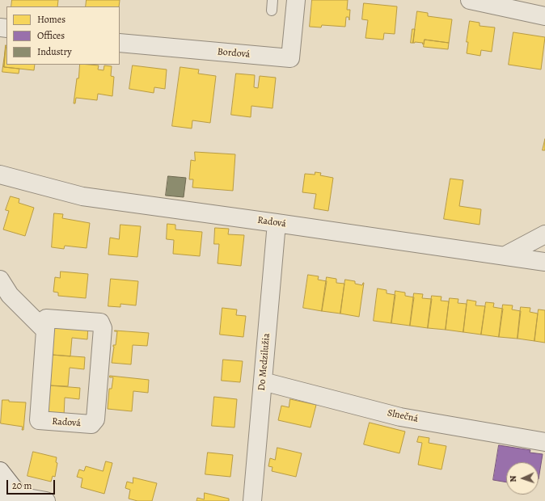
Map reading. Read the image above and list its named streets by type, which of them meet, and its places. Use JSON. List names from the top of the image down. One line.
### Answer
{"streets":{"street":["Bordová","Radová","Do Medzilužia","Slnečná"]},"crossings":[["Radová","Do Medzilužia"],["Do Medzilužia","Slnečná"]],"legend":["Homes","Offices","Industry"],"scale_bar":"20 m","north":"left"}
